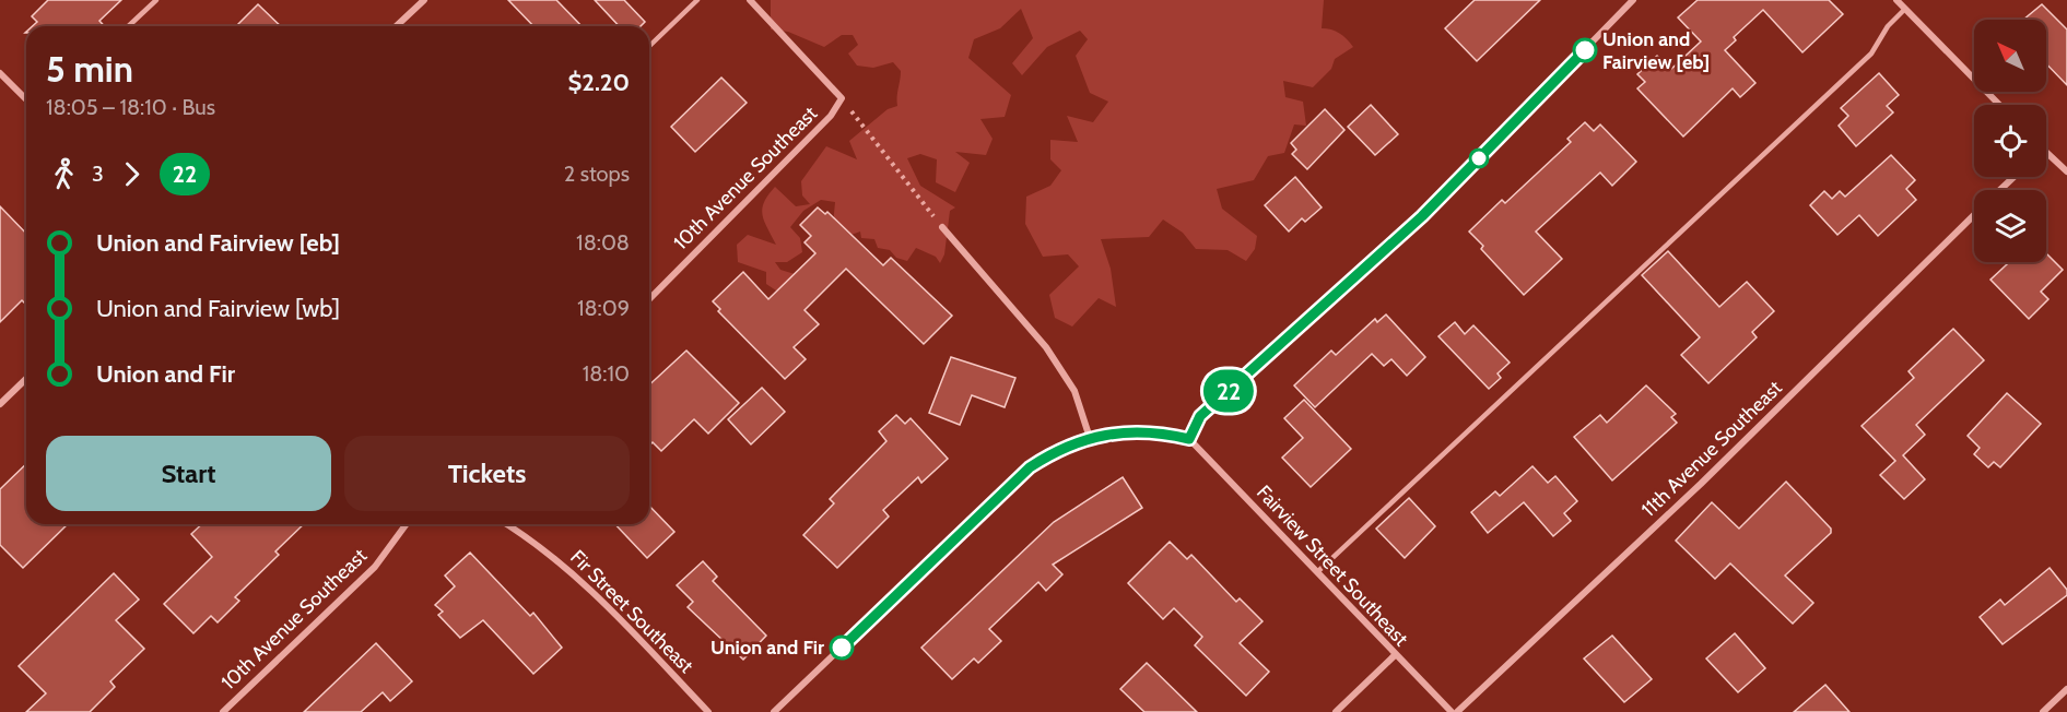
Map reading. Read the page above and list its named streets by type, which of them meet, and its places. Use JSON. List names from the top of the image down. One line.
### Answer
{"streets":{"street":["10th Avenue Southeast","11th Avenue Southeast","Fairview Street Southeast","Fir Street Southeast"]},"places":["Union and Fairview [eb]","Union and Fir"],"lines":["bus line 22"],"north":"top left","page":{"on_map":"22","heading":["5 min","18:05 – 18:10 · Bus","$2.20"],"legs":["3","22","2 stops"],"list":[{"name":"Union and Fairview [eb]","value":"18:08"},{"name":"Union and Fairview [wb]","value":"18:09"},{"name":"Union and Fir","value":"18:10"}],"buttons":["Start","Tickets"]}}
